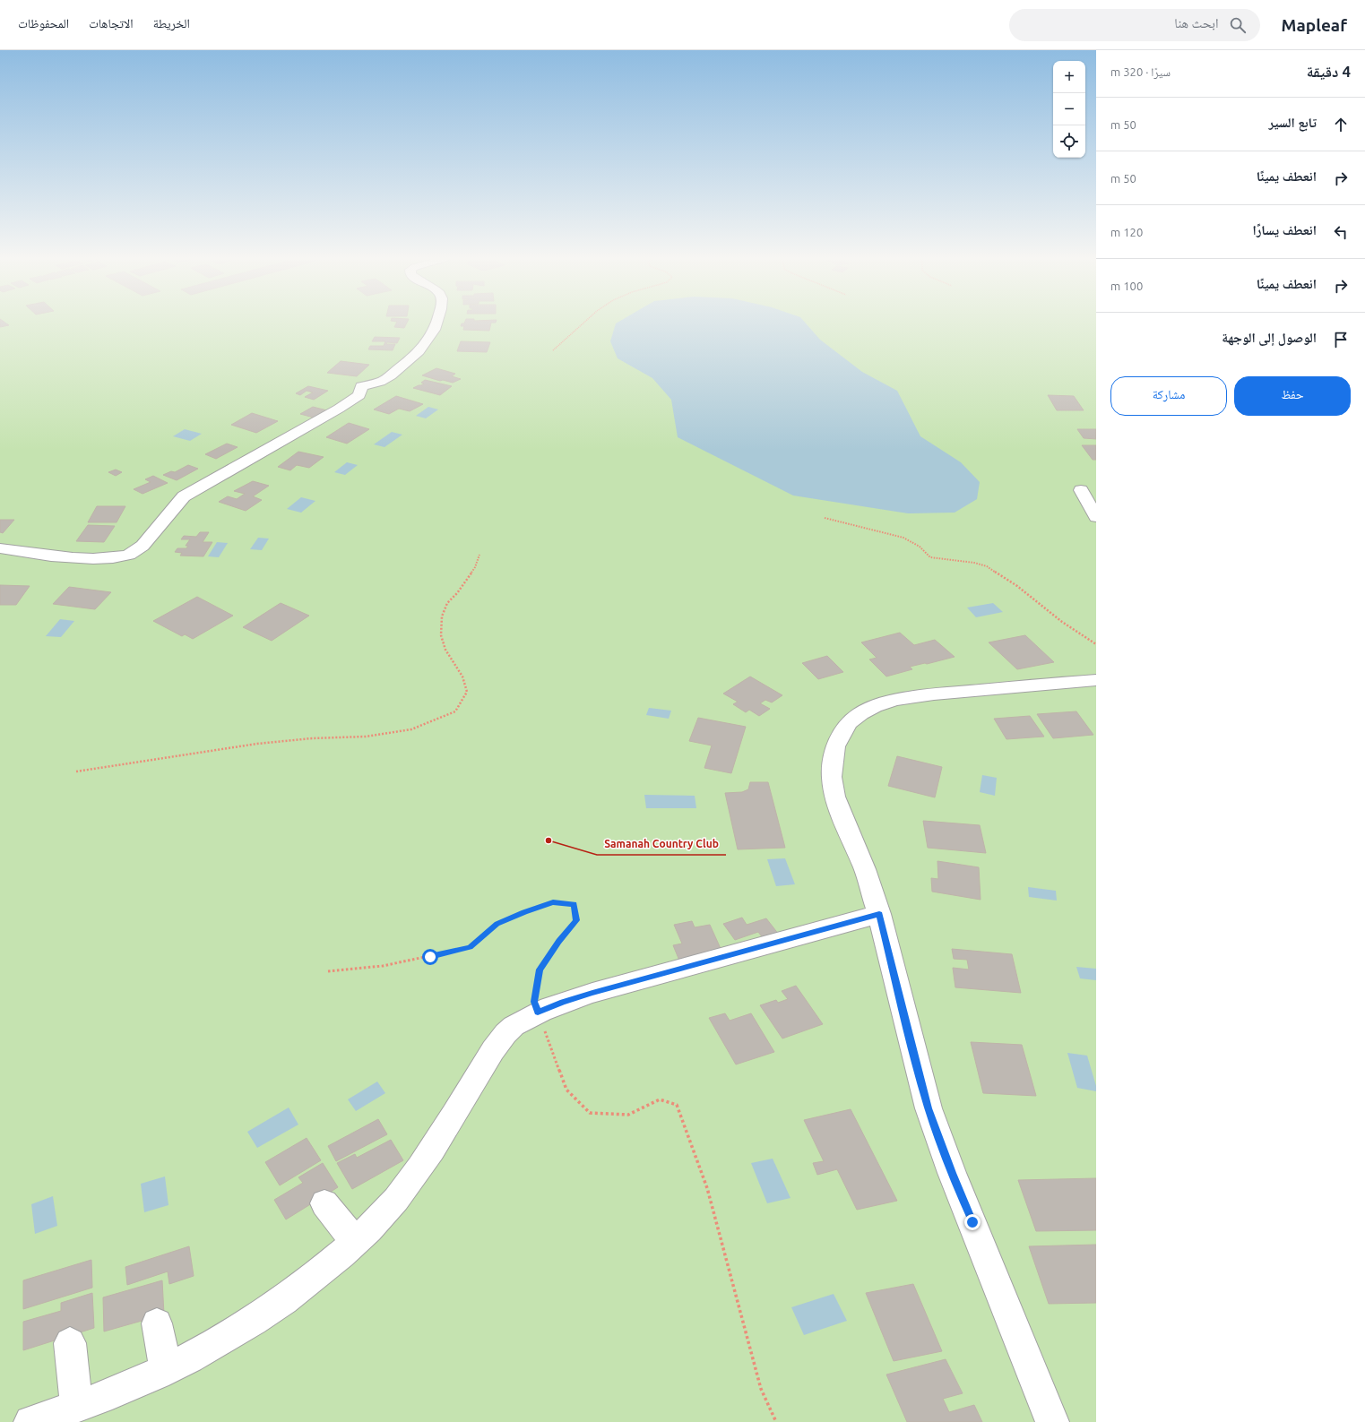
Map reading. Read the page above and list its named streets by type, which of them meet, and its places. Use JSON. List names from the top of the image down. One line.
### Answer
{"places":["Samanah Country Club"],"page":{"header":"Mapleaf","search":"ابحث هنا","nav":["الخريطة","الاتجاهات","المحفوظات"],"heading":["4 دقيقة","سيرًا · 320 m"],"map_buttons":["+","−"],"list":[["تابع السير","50 m"],["انعطف يمينًا","50 m"],["انعطف يسارًا","120 m"],["انعطف يمينًا","100 m"],"الوصول إلى الوجهة"],"buttons":["حفظ","مشاركة"]}}
